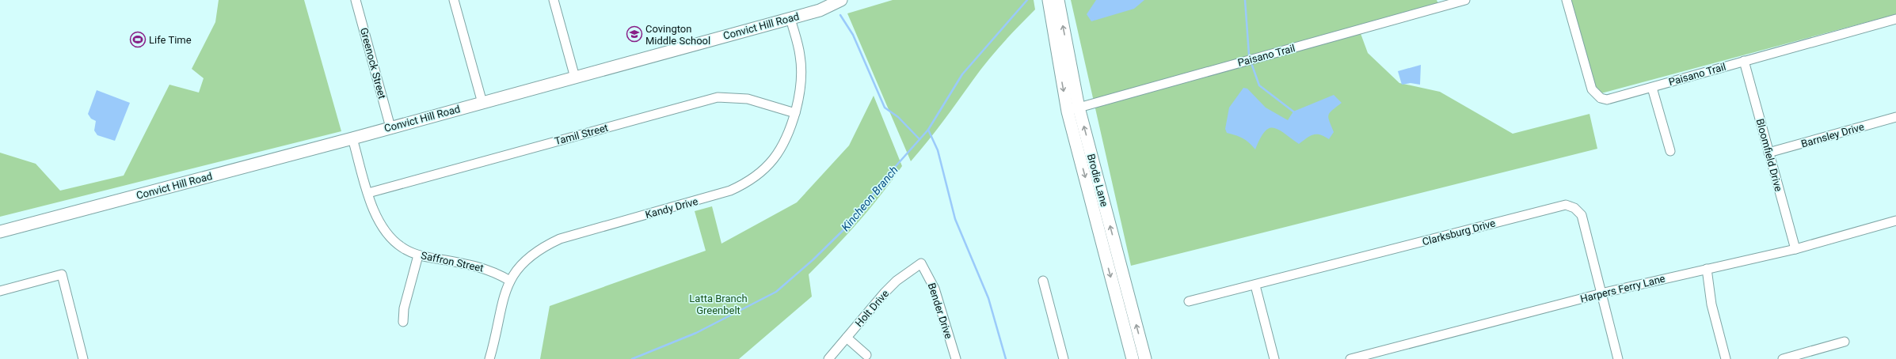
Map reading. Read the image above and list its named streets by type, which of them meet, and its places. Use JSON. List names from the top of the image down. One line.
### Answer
{"streets":{"street":["Convict Hill Road","Paisano Trail","Greenock Street","Tamil Street","Barnsley Drive","Bloomfield Drive","Brodie Lane","Kandy Drive","Clarksburg Drive","Saffron Street","Harpers Ferry Lane","Holt Drive","Bender Drive"]},"crossings":[["Convict Hill Road","Greenock Street"],["Convict Hill Road","Kandy Drive"],["Convict Hill Road","Saffron Street"],["Paisano Trail","Bloomfield Drive"],["Paisano Trail","Brodie Lane"],["Tamil Street","Kandy Drive"],["Tamil Street","Saffron Street"],["Barnsley Drive","Bloomfield Drive"],["Bloomfield Drive","Harpers Ferry Lane"],["Kandy Drive","Saffron Street"],["Clarksburg Drive","Harpers Ferry Lane"],["Holt Drive","Bender Drive"]],"water":["Kincheon Branch"],"parks":["Latta Branch Greenbelt"],"places":{"school or university":["Covington Middle School"],"sports":["Life Time"]}}
